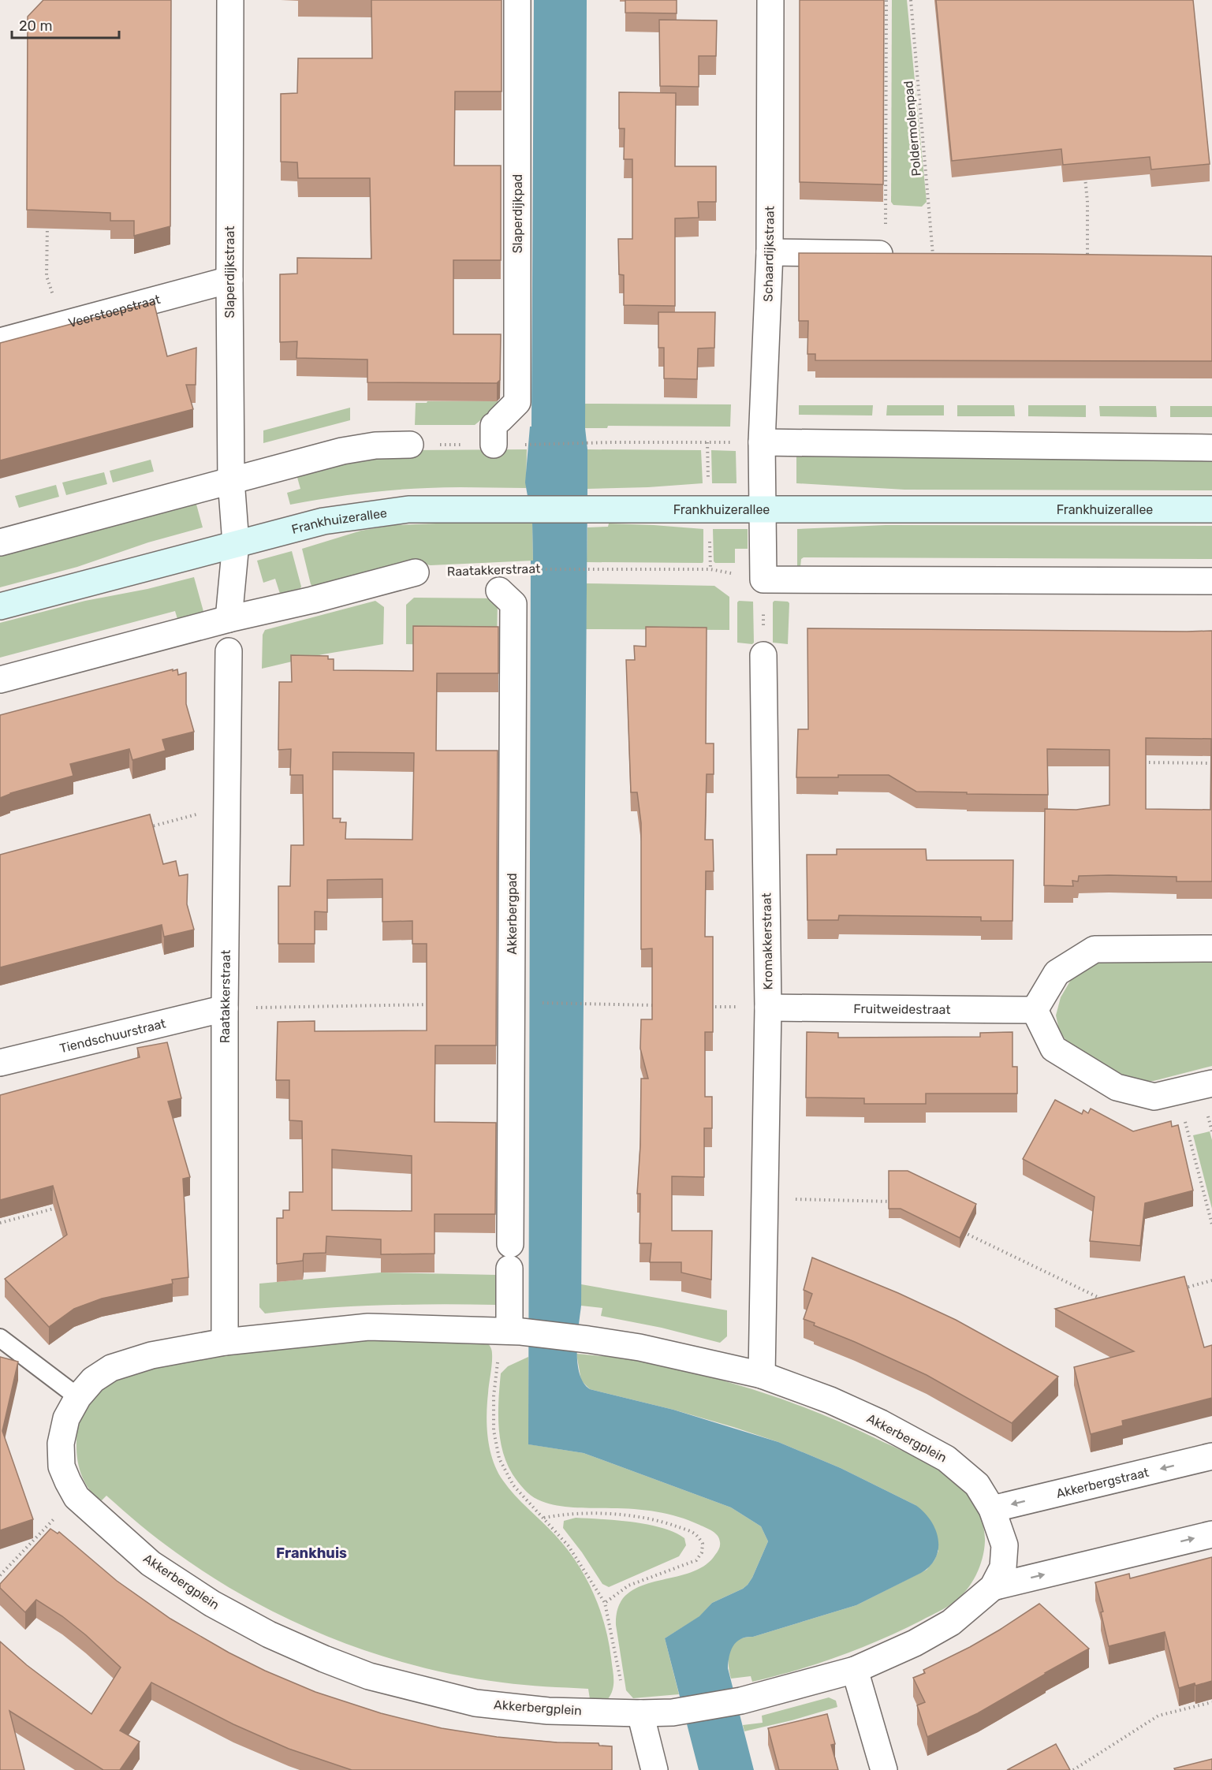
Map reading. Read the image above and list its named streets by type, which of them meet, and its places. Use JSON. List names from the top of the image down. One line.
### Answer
{"streets":{"main road":["Frankhuizerallee"],"street":["Slaperdijkpad","Schaardijkstraat","Slaperdijkstraat","Veerstoepstraat","Raatakkerstraat","Akkerbergpad","Kromakkerstraat","Fruitweidestraat","Tiendschuurstraat","Akkerbergplein","Akkerbergstraat"],"path":["Poldermolenpad"]},"crossings":[["Schaardijkstraat","Frankhuizerallee"],["Slaperdijkstraat","Veerstoepstraat"],["Slaperdijkstraat","Frankhuizerallee"],["Raatakkerstraat","Akkerbergpad"],["Raatakkerstraat","Tiendschuurstraat"],["Raatakkerstraat","Akkerbergplein"],["Akkerbergpad","Akkerbergplein"],["Kromakkerstraat","Fruitweidestraat"],["Kromakkerstraat","Akkerbergplein"],["Akkerbergplein","Akkerbergstraat"]],"districts":["Frankhuis"],"scale_bar":"20 m"}
